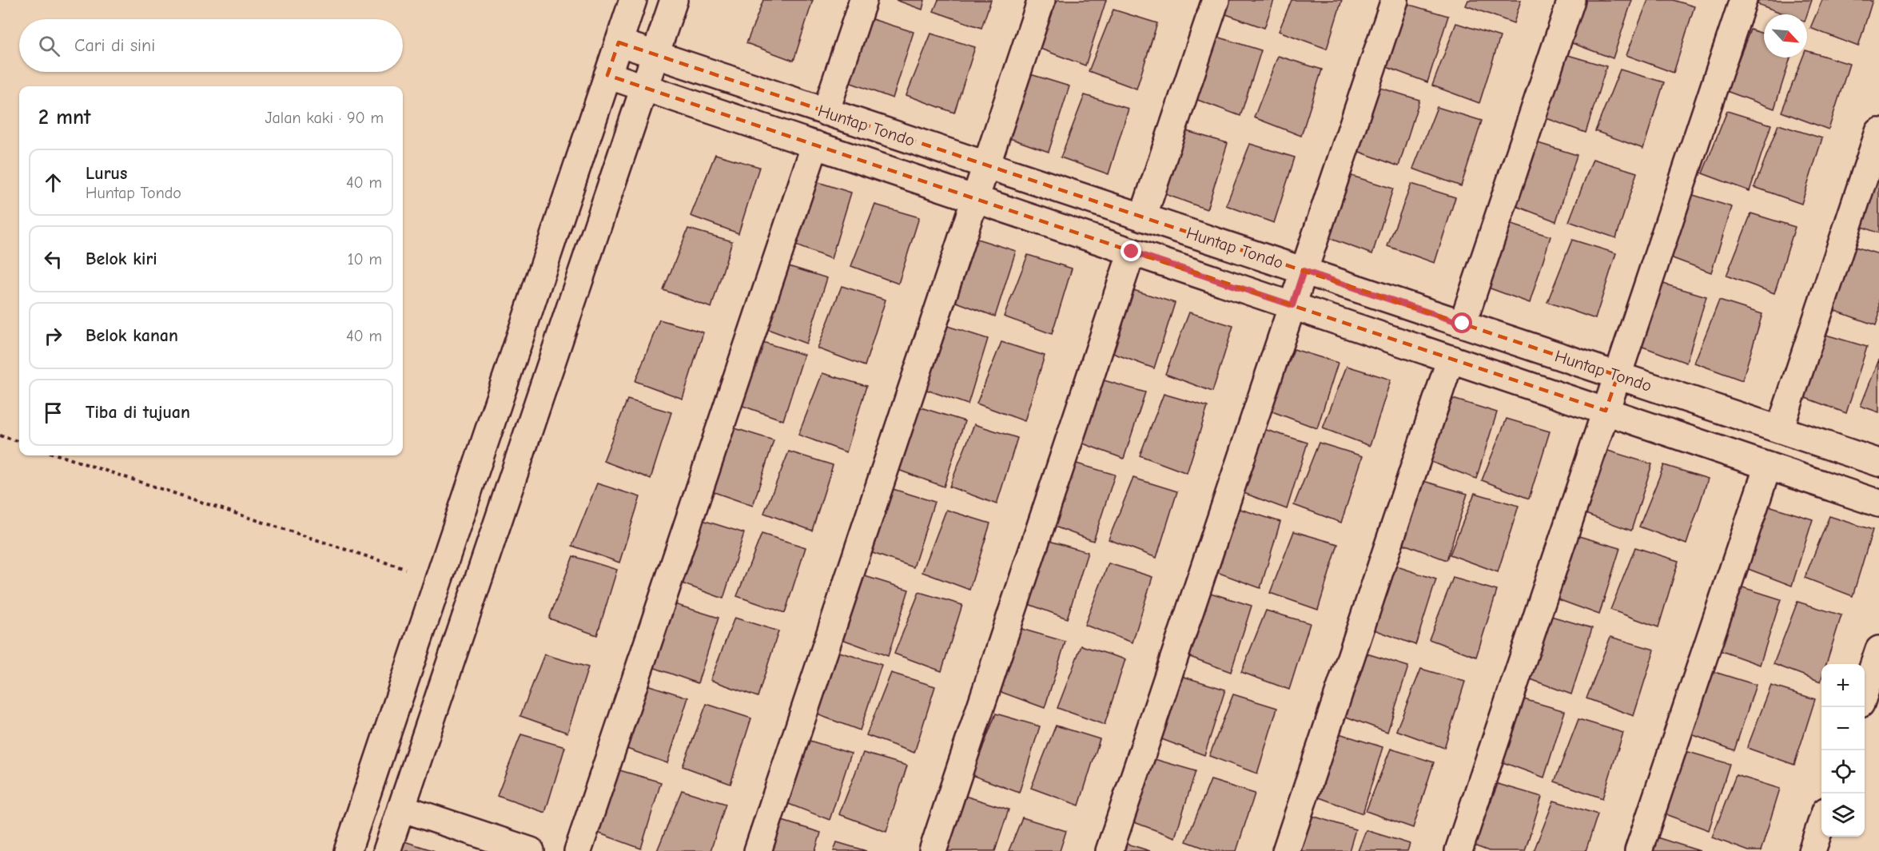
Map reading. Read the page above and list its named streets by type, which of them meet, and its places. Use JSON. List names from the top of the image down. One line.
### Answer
{"streets":{"street":["Huntap Tondo"]},"north":"bottom right","page":{"search":"Cari di sini","heading":["2 mnt","Jalan kaki · 90 m"],"list":[["Lurus","Huntap Tondo","40 m"],["Belok kiri","10 m"],["Belok kanan","40 m"],"Tiba di tujuan"],"map_buttons":["+","−"]}}
